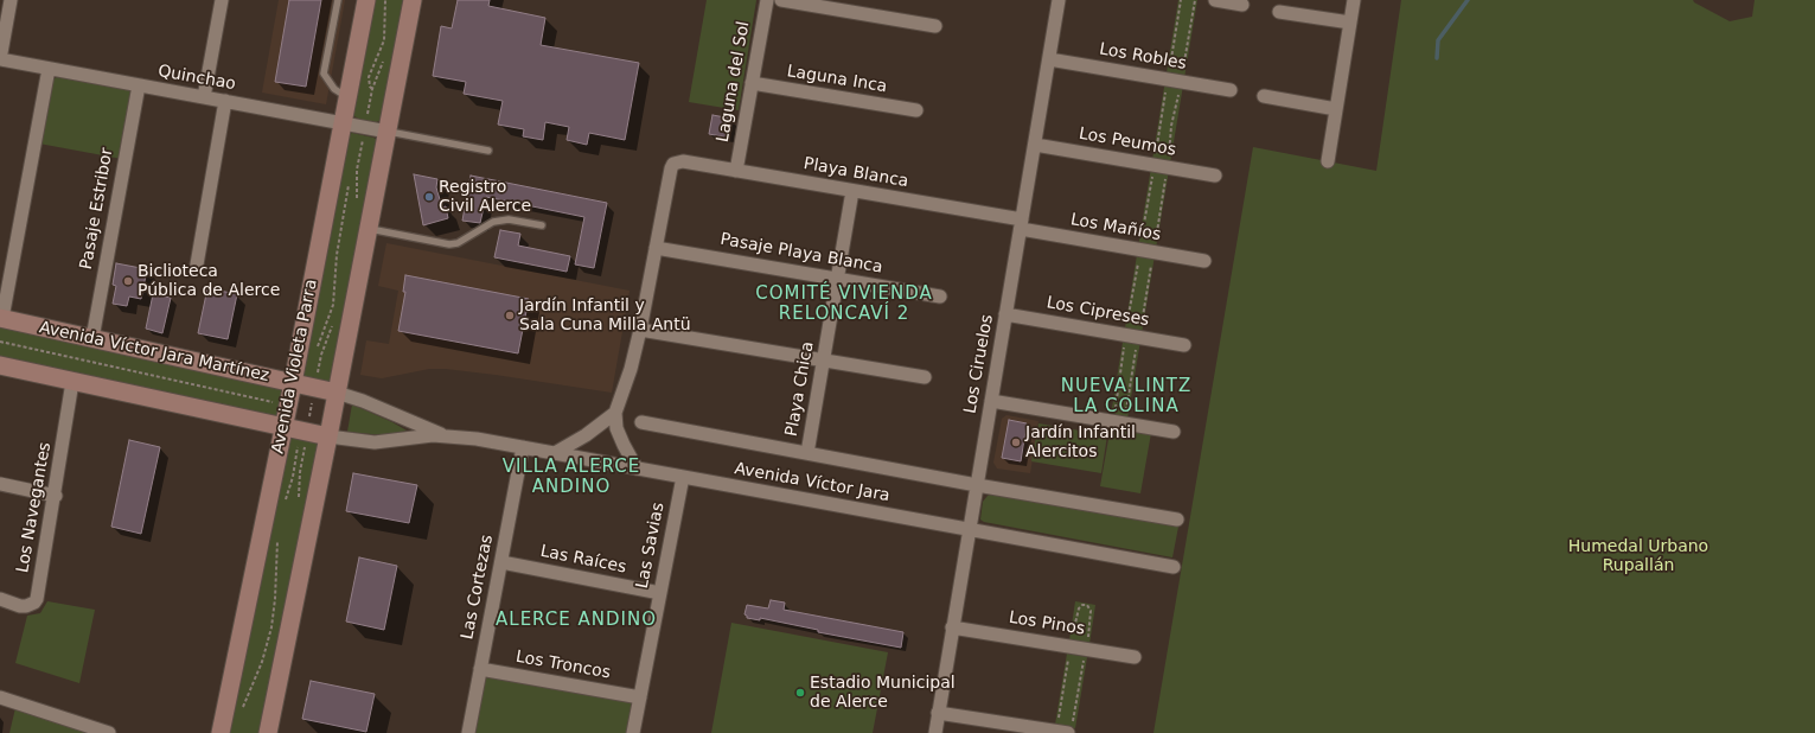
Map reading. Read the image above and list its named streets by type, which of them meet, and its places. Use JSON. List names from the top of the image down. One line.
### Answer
{"streets":{"main road":["Avenida Víctor Jara Martínez","Avenida Violeta Parra"],"street":["Los Robles","Quinchao","Laguna Inca","Laguna del Sol","Los Peumos","Playa Blanca","Pasaje Estribor","Los Mañíos","Pasaje Playa Blanca","Los Cipreses","Los Ciruelos","Playa Chica","Avenida Víctor Jara","Los Navegantes","Las Savias","Las Raíces","Las Cortezas","Los Pinos","Los Troncos"]},"crossings":[["Los Robles","Los Ciruelos"],["Quinchao","Pasaje Estribor"],["Quinchao","Avenida Violeta Parra"],["Laguna Inca","Laguna del Sol"],["Laguna del Sol","Playa Blanca"],["Los Peumos","Los Ciruelos"],["Playa Blanca","Los Mañíos"],["Playa Blanca","Pasaje Playa Blanca"],["Playa Blanca","Los Ciruelos"],["Playa Blanca","Playa Chica"],["Pasaje Estribor","Avenida Víctor Jara Martínez"],["Los Mañíos","Los Ciruelos"],["Pasaje Playa Blanca","Playa Chica"],["Los Cipreses","Los Ciruelos"],["Avenida Víctor Jara Martínez","Avenida Violeta Parra"],["Avenida Víctor Jara Martínez","Avenida Víctor Jara"],["Los Ciruelos","Avenida Víctor Jara"],["Los Ciruelos","Los Pinos"],["Playa Chica","Avenida Víctor Jara"],["Avenida Víctor Jara","Las Savias"],["Avenida Víctor Jara","Las Cortezas"],["Las Savias","Las Raíces"],["Las Savias","Los Troncos"],["Las Raíces","Las Cortezas"],["Las Cortezas","Los Troncos"]],"districts":["COMITÉ VIVIENDA RELONCAVÍ 2","NUEVA LINTZ LA COLINA","VILLA ALERCE ANDINO","ALERCE ANDINO"],"parks":["Humedal Urbano Rupallán"],"places":["Registro Civil Alerce","Biclioteca Pública de Alerce","Jardín Infantil y Sala Cuna Milla Antü","Jardín Infantil Alercitos","Estadio Municipal de Alerce"]}
